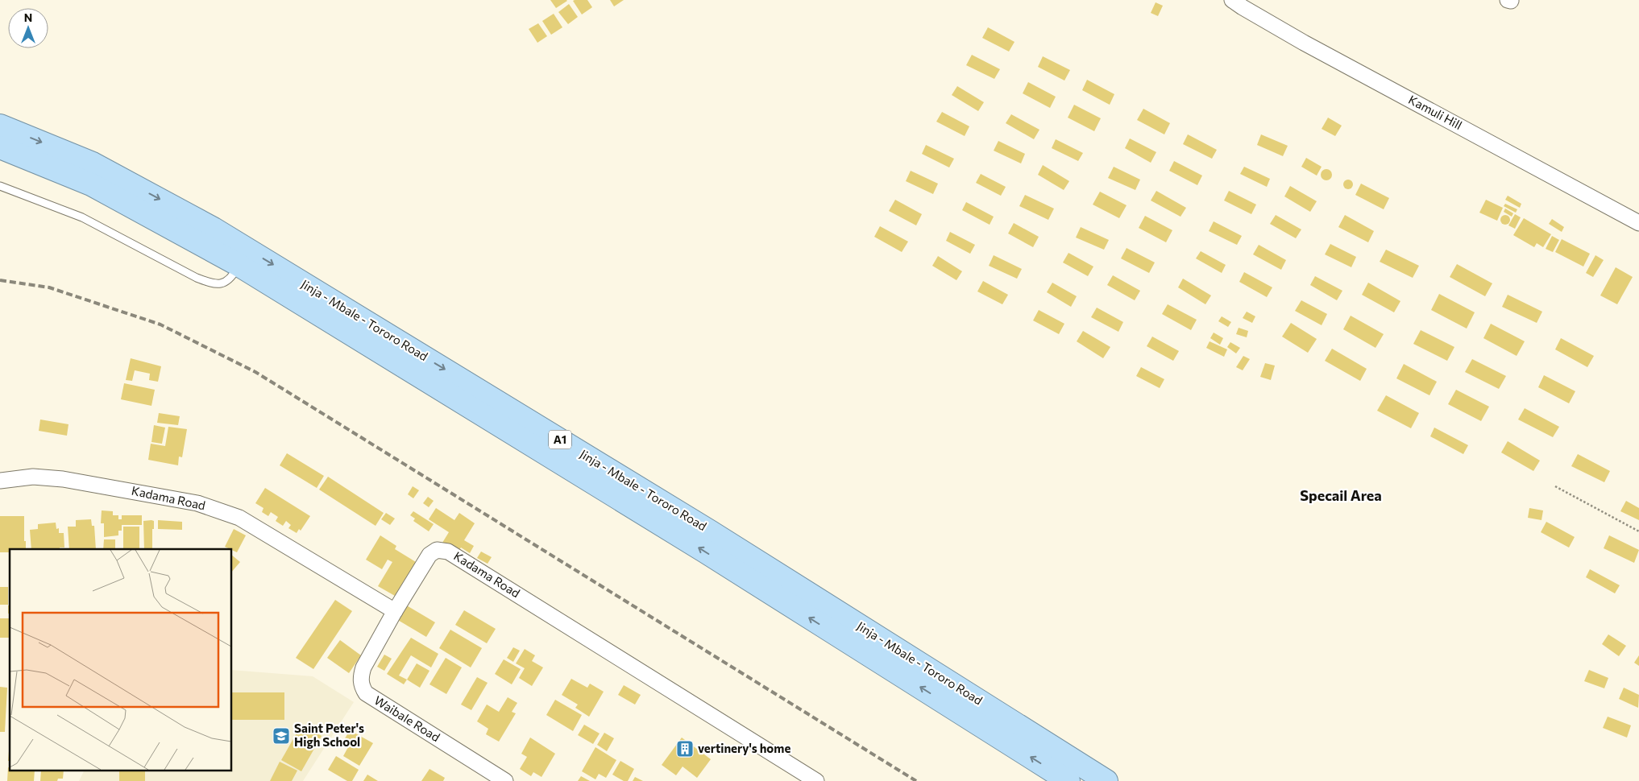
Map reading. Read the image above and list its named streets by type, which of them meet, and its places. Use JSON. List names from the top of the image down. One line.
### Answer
{"streets":{"highway":["Jinja - Mbale - Tororo Road","A1"],"street":["Kamuli Hill","Kadama Road","Waibale Road"]},"crossings":[["Kadama Road","Waibale Road"]],"districts":["Specail Area"],"places":{"school or university":["Saint Peter's High School"],"building":["vertinery's home"]},"north":"top"}
